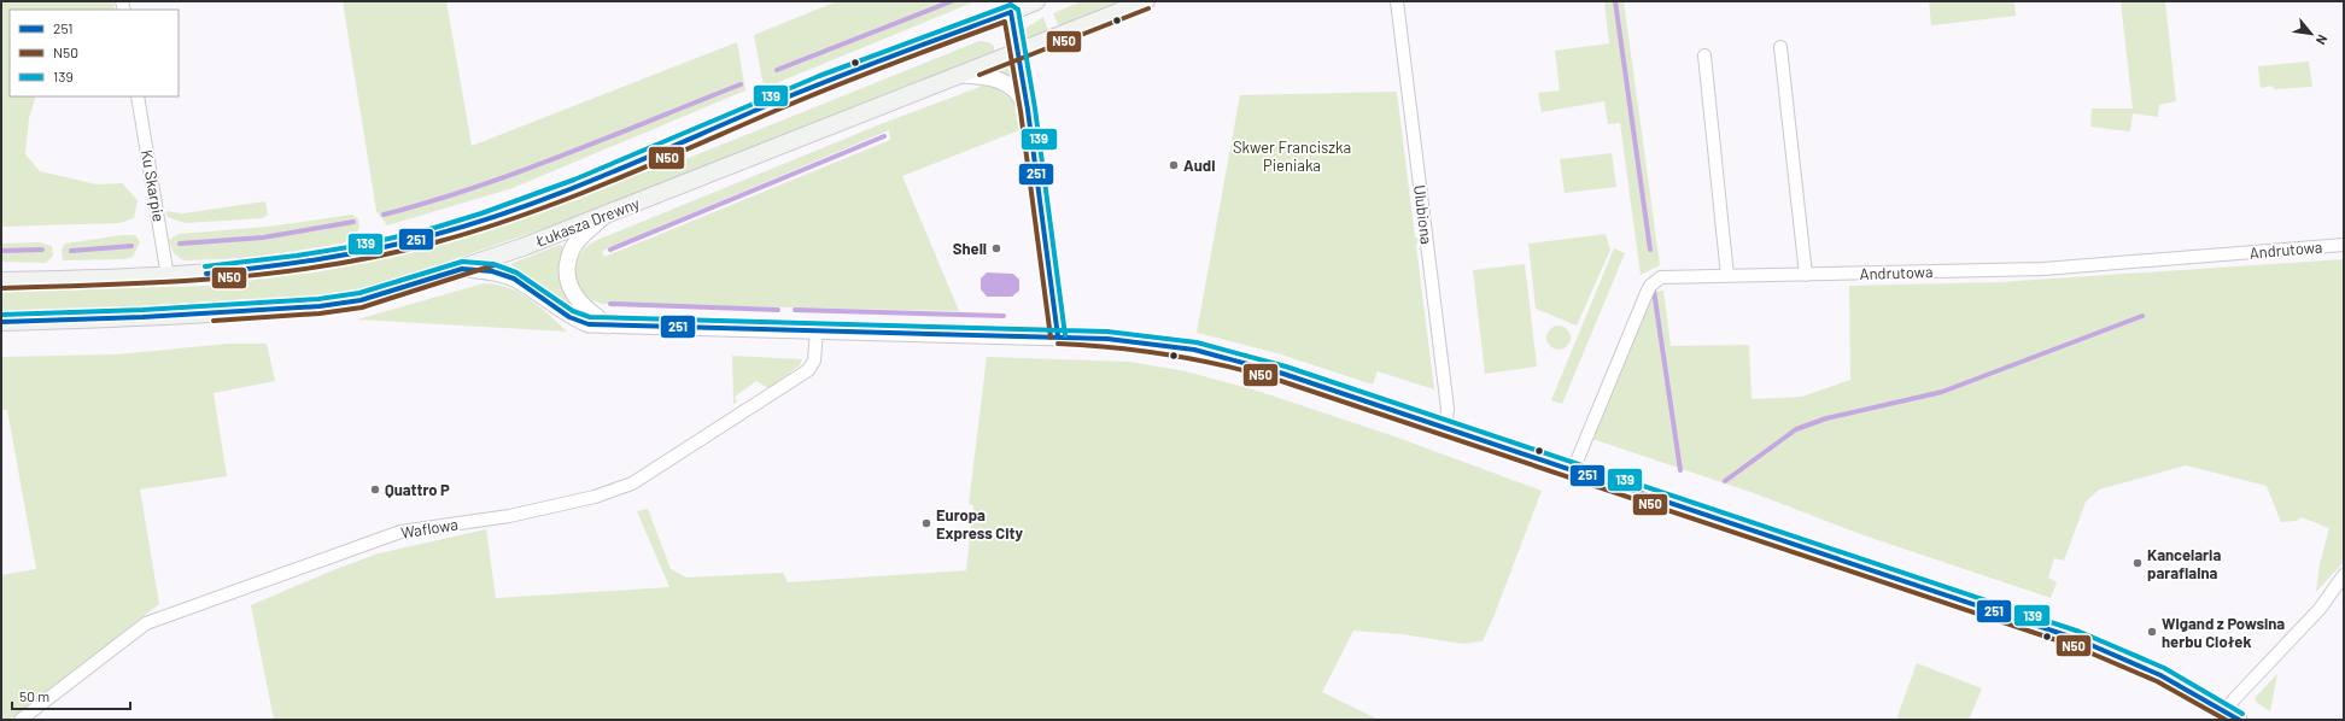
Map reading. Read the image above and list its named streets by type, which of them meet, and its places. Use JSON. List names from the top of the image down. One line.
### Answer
{"streets":{"main road":["Łukasza Drewny"],"street":["Ku Skarpie","Ulubiona","Andrutowa","Waflowa"]},"parks":["Skwer Franciszka Pieniaka"],"places":["Audi","Shell","Quattro P","Europa Express City","Kancelaria parafialna","Wigand z Powsina herbu Ciołek"],"lines":["transit line 139","transit line N50","transit line 251"],"legend":["251","N50","139"],"scale_bar":"50 m","north":"bottom right"}
